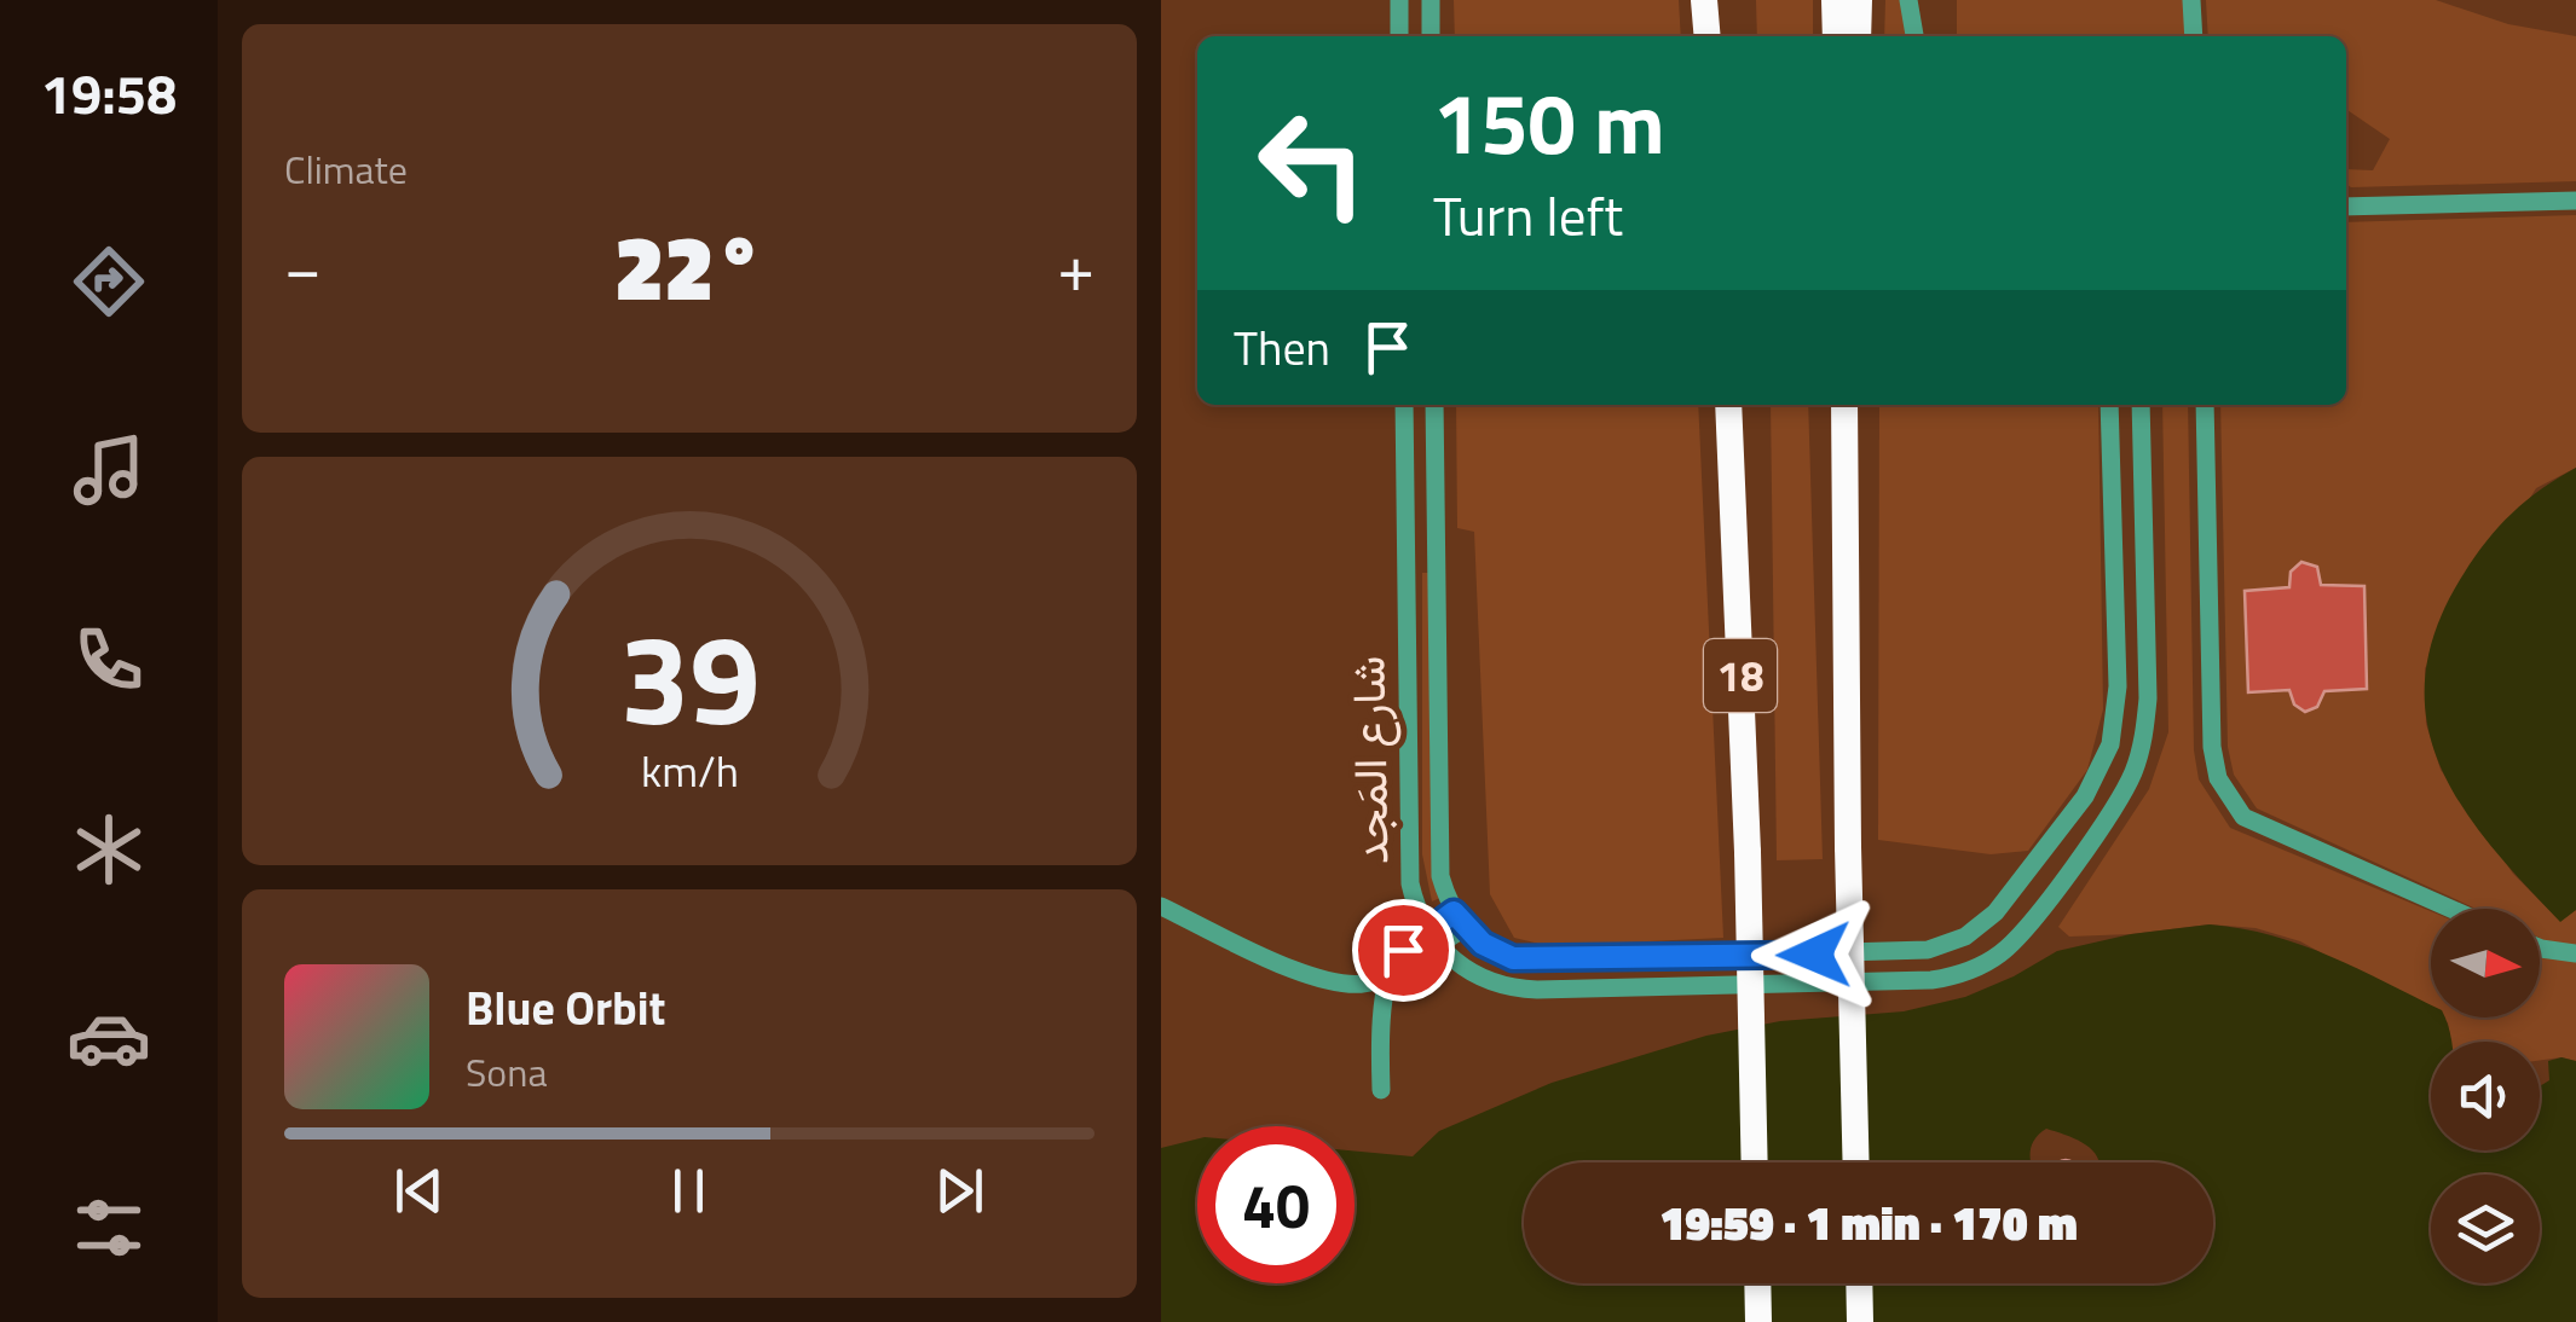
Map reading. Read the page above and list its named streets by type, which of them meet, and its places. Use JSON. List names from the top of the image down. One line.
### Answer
{"streets":{"highway":["18"],"street":["شارع المَجد"]},"north":"right","page":{"tabs":"19:58","tile":"Climate","turn":["150 m","Turn left"],"heat":["−","22°","+"],"then":"Then","song":["Blue Orbit","Sona"],"limit":"40","trip":"19:59 · 1 min · 170 m","gauge":["39","km/h"]}}
